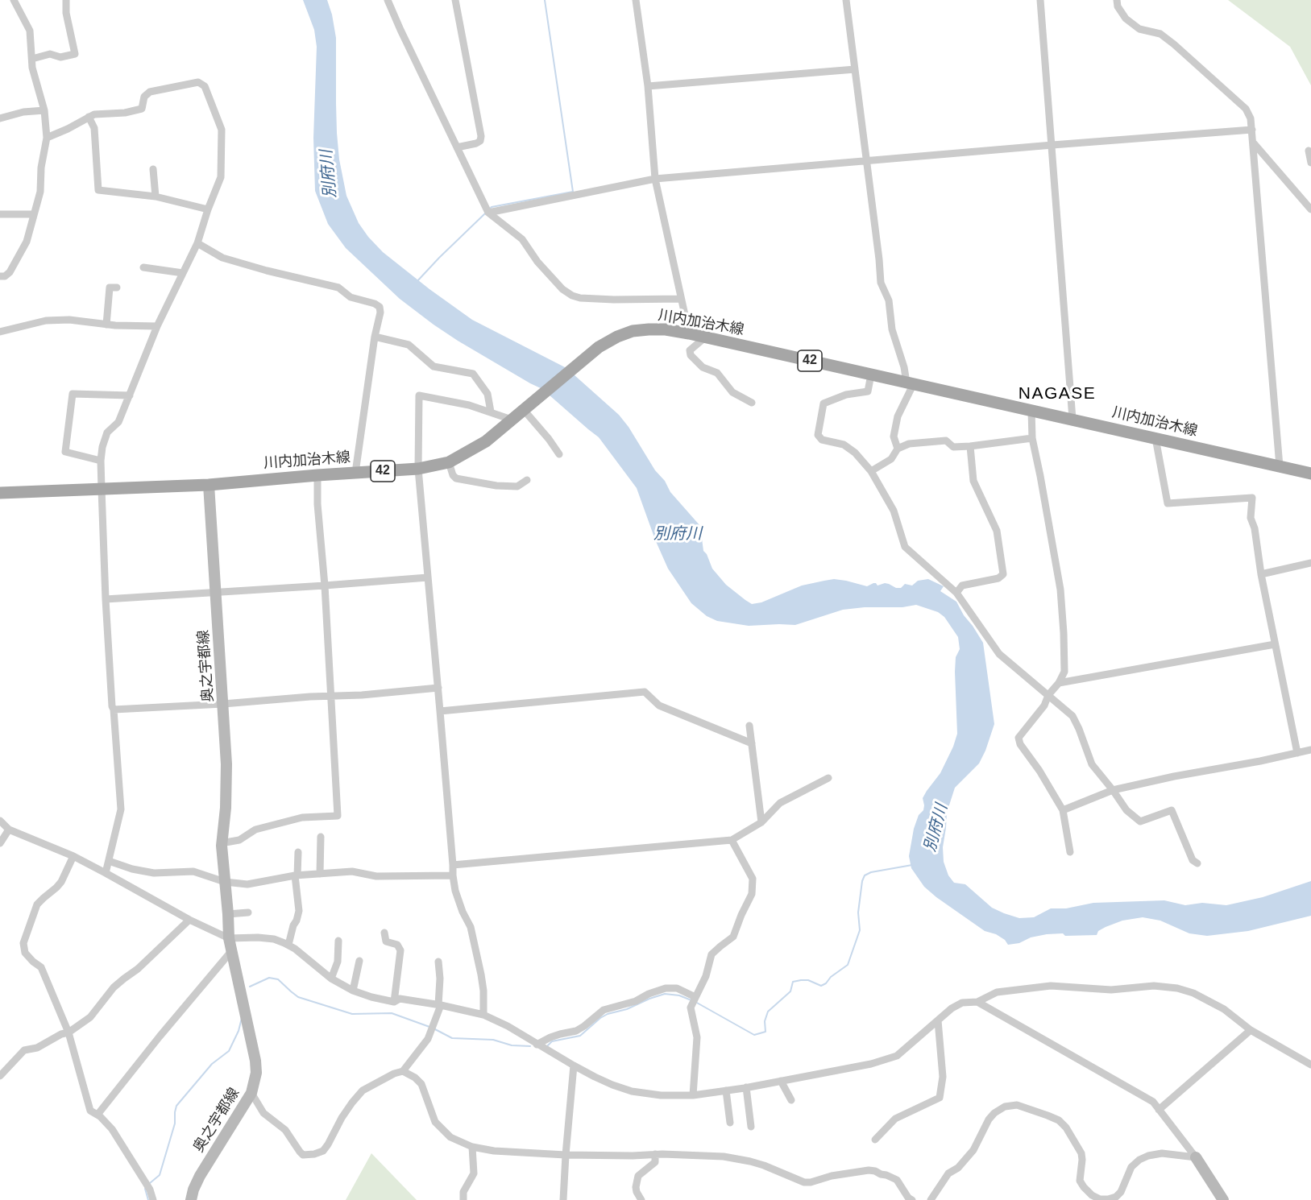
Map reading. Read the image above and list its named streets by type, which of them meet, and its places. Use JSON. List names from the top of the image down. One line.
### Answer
{"streets":{"main road":["川内加治木線","42"],"street":["奥之宇都線"]},"crossings":[["川内加治木線","奥之宇都線"]],"districts":["NAGASE"],"water":["別府川"]}
